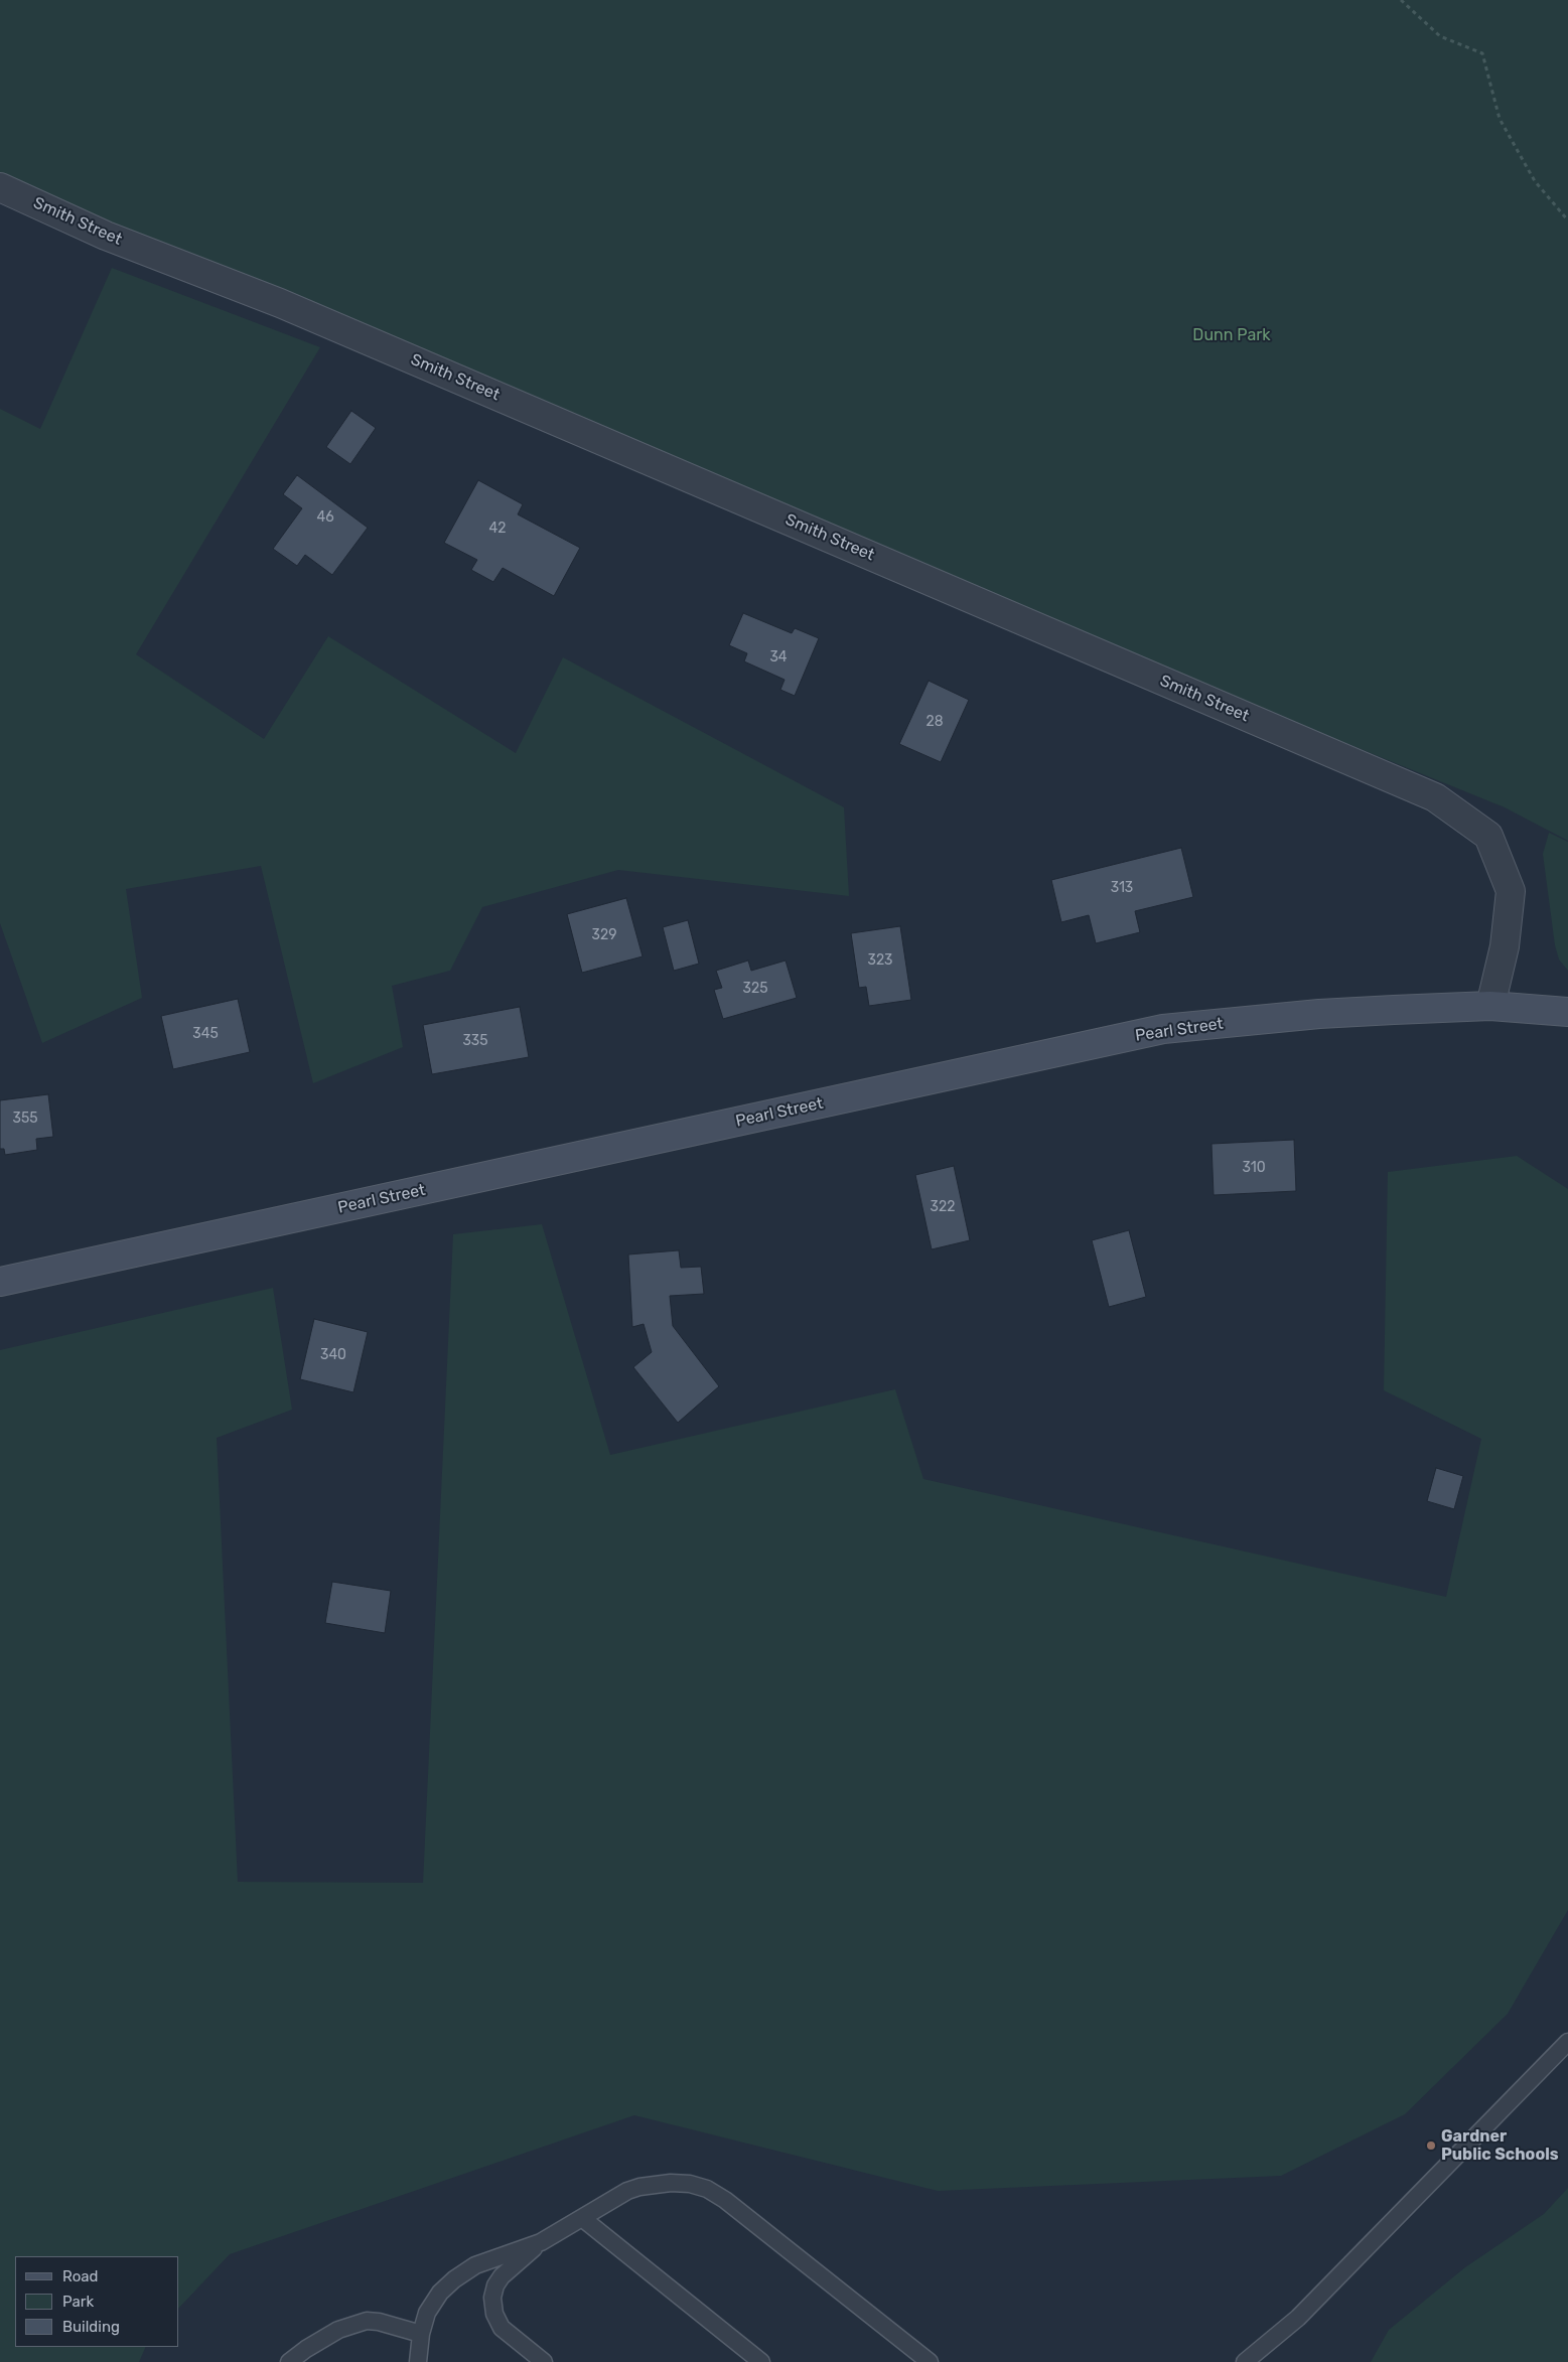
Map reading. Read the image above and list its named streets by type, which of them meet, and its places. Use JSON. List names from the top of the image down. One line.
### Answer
{"streets":{"main road":["Pearl Street"],"street":["Smith Street"]},"crossings":[["Smith Street","Pearl Street"]],"parks":["Dunn Park"],"places":["Gardner Public Schools"],"house_numbers":["46","42","34","28","313","329","323","325","345","335","355","310","322","340"],"legend":["Road","Park","Building"]}
